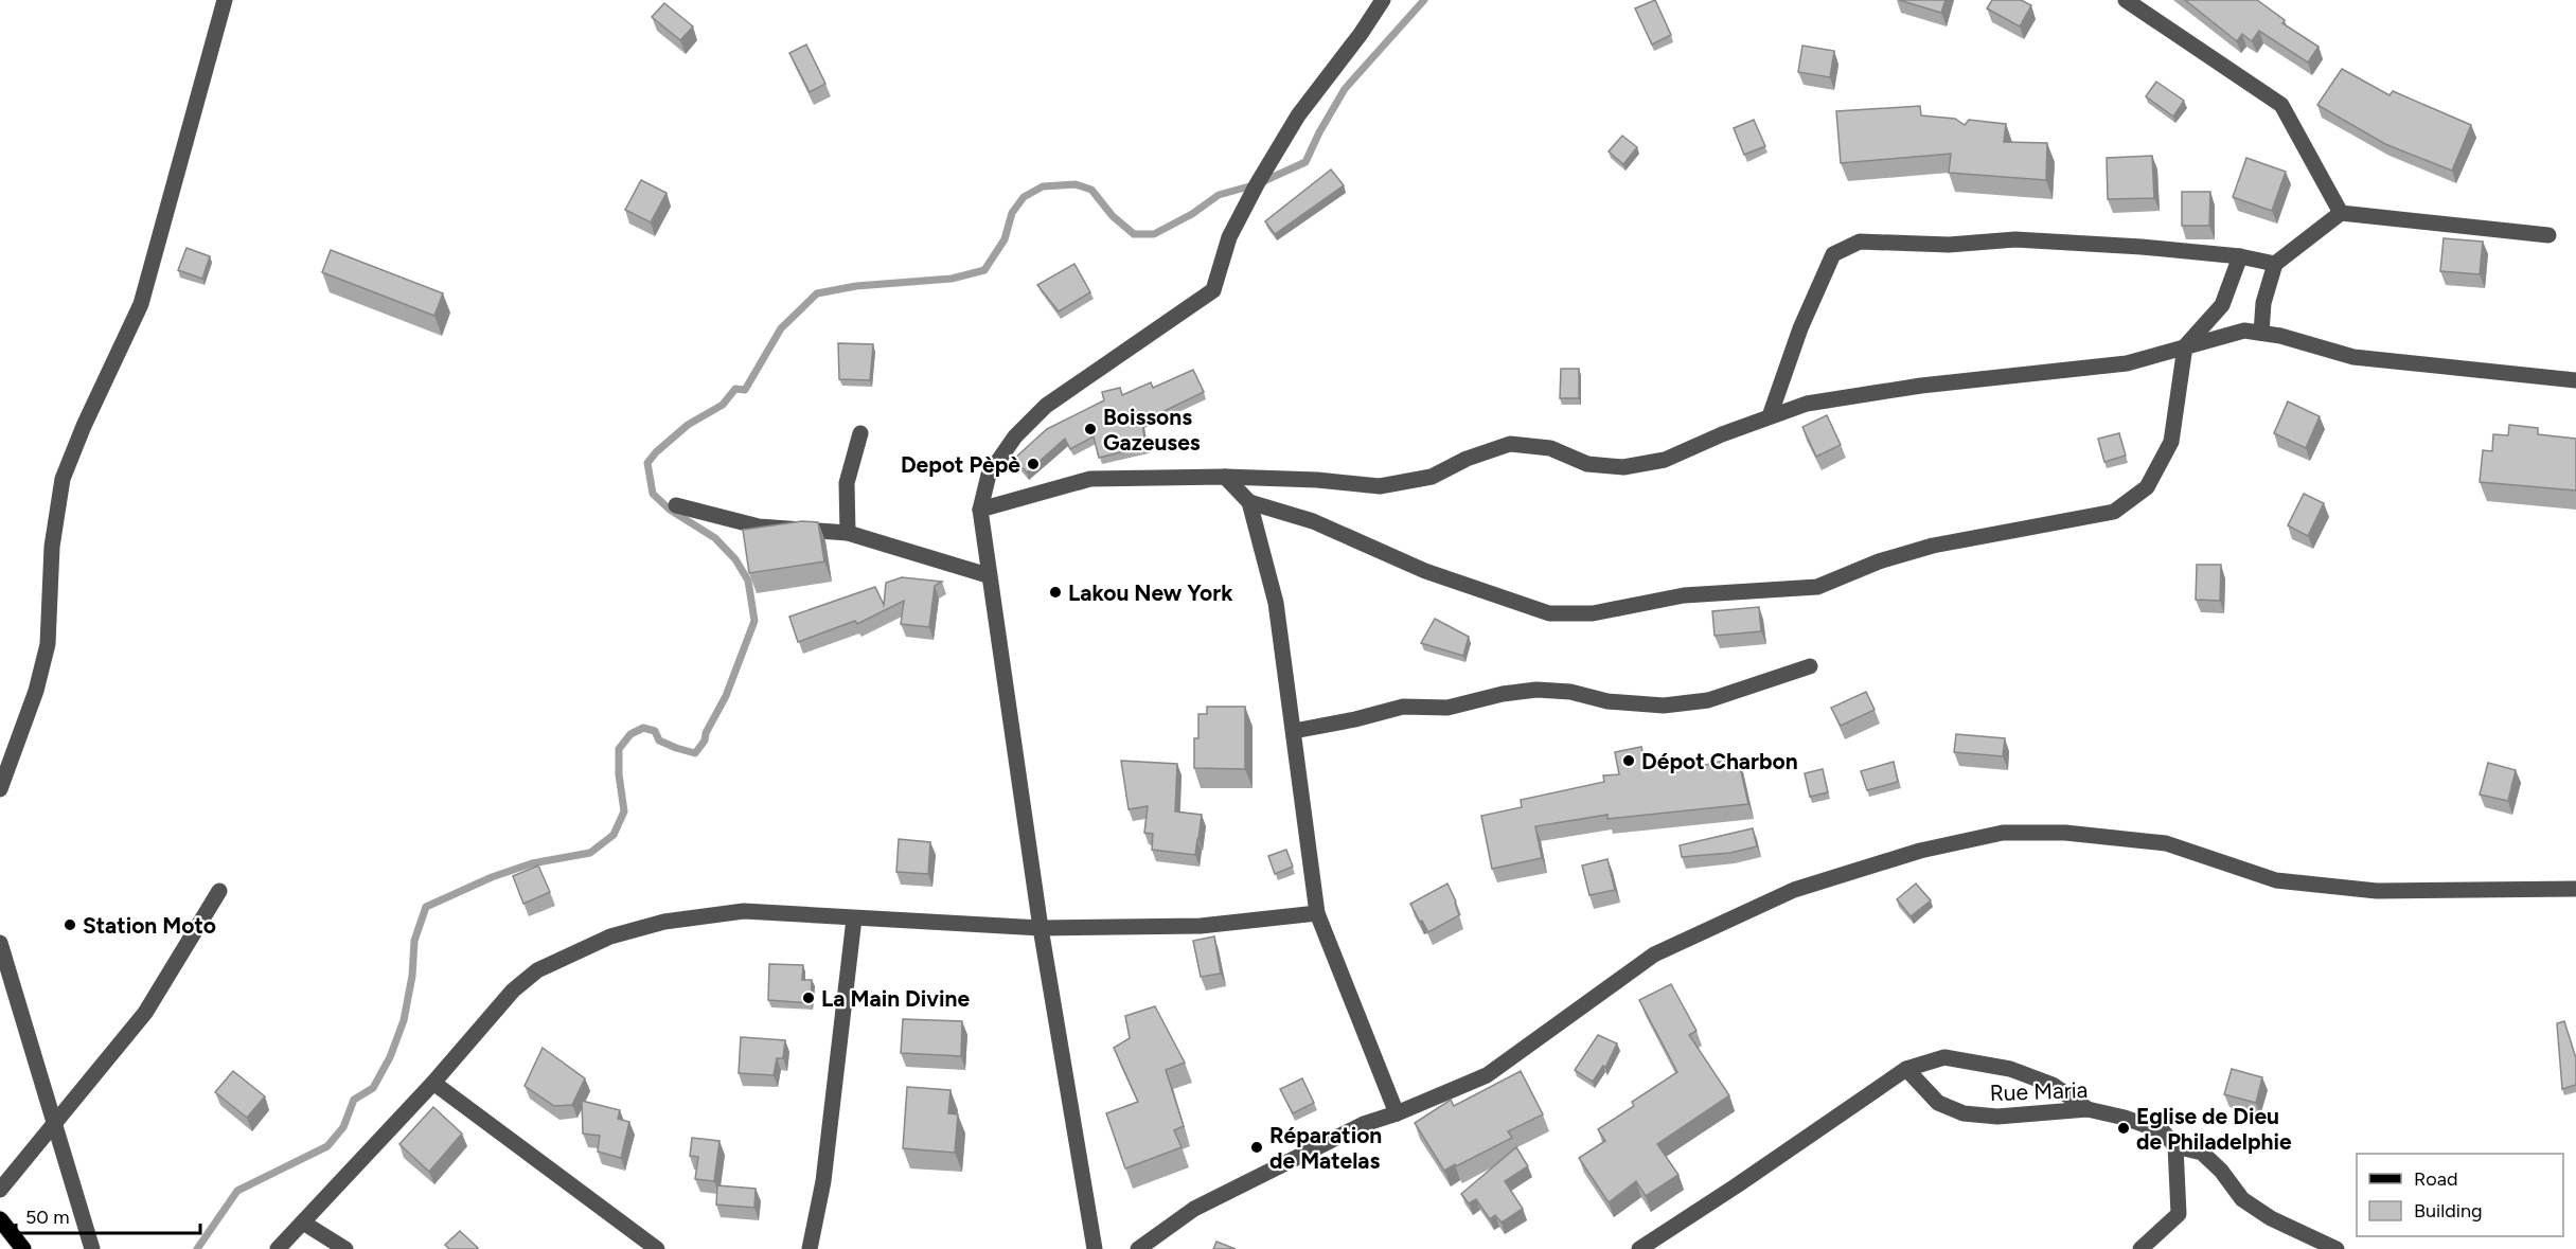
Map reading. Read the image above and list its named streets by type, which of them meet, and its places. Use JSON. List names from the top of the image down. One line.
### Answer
{"streets":{"street":["Rue Maria"]},"places":["Boissons Gazeuses","Depot Pèpè","Lakou New York","Dépot Charbon","Station Moto","La Main Divine","Eglise de Dieu de Philadelphie","Réparation de Matelas"],"legend":["Road","Building"],"scale_bar":"50 m"}
